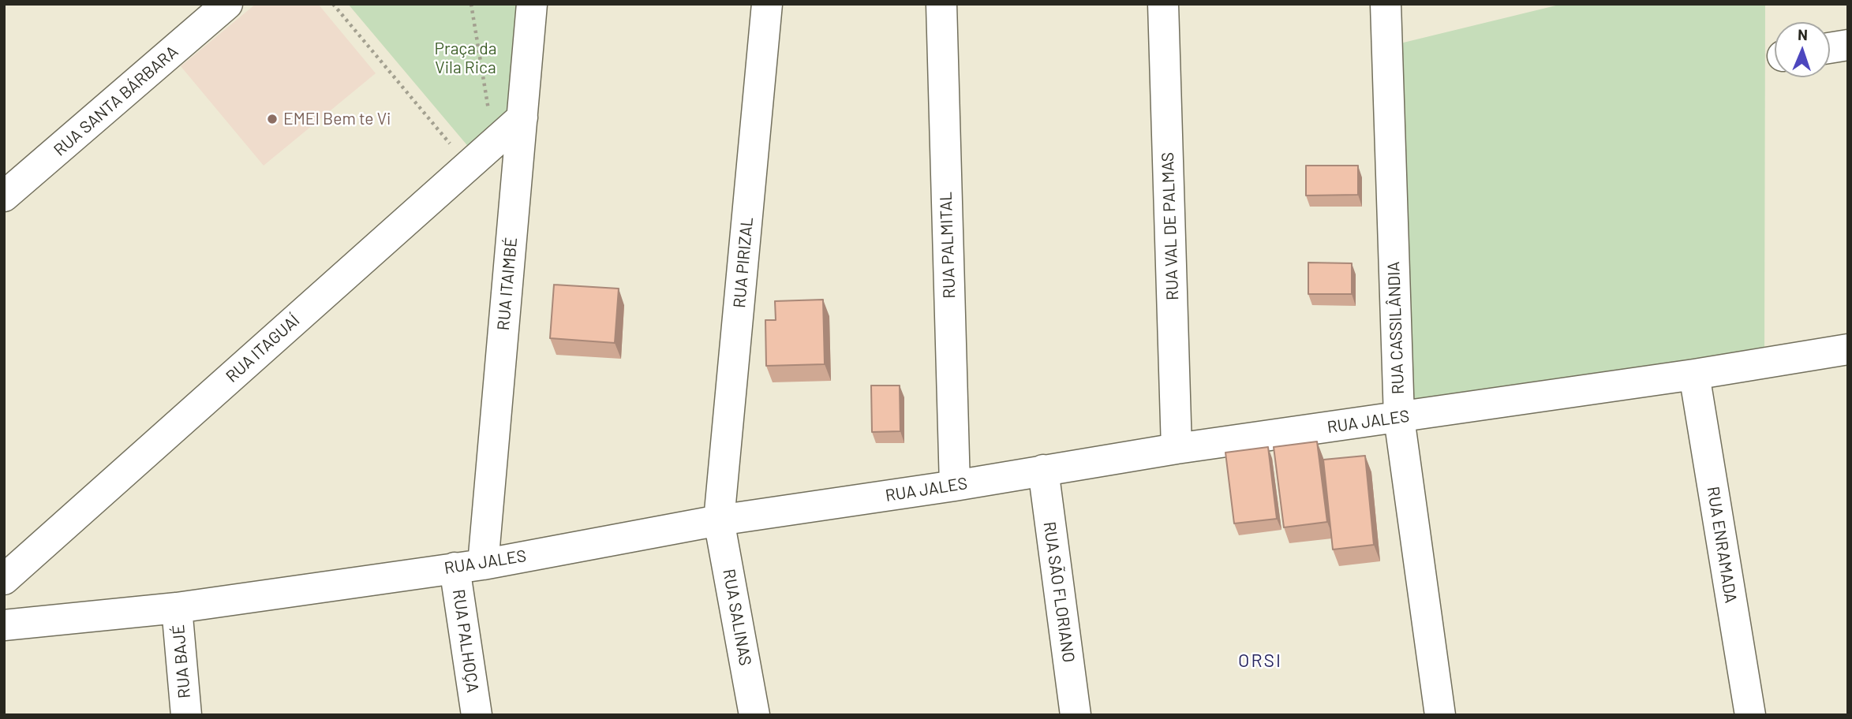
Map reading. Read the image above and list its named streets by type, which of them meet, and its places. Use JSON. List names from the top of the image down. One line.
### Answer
{"streets":{"street":["RUA SANTA BÁRBARA","RUA VAL DE PALMAS","RUA PALMITAL","RUA PIRIZAL","RUA ITAIMBÉ","RUA CASSILÂNDIA","RUA ITAGUAÍ","RUA JALES","RUA ENRAMADA","RUA SÃO FLORIANO","RUA SALINAS","RUA PALHOÇA","RUA BAJÉ"]},"crossings":[["RUA VAL DE PALMAS","RUA JALES"],["RUA PALMITAL","RUA JALES"],["RUA PIRIZAL","RUA JALES"],["RUA PIRIZAL","RUA SALINAS"],["RUA ITAIMBÉ","RUA ITAGUAÍ"],["RUA ITAIMBÉ","RUA JALES"],["RUA ITAIMBÉ","RUA PALHOÇA"],["RUA CASSILÂNDIA","RUA JALES"],["RUA JALES","RUA ENRAMADA"],["RUA JALES","RUA SÃO FLORIANO"],["RUA JALES","RUA SALINAS"],["RUA JALES","RUA PALHOÇA"],["RUA JALES","RUA BAJÉ"]],"districts":["ORSI"],"parks":["Praça da Vila Rica"],"places":["EMEI Bem te Vi"],"north":"top"}
